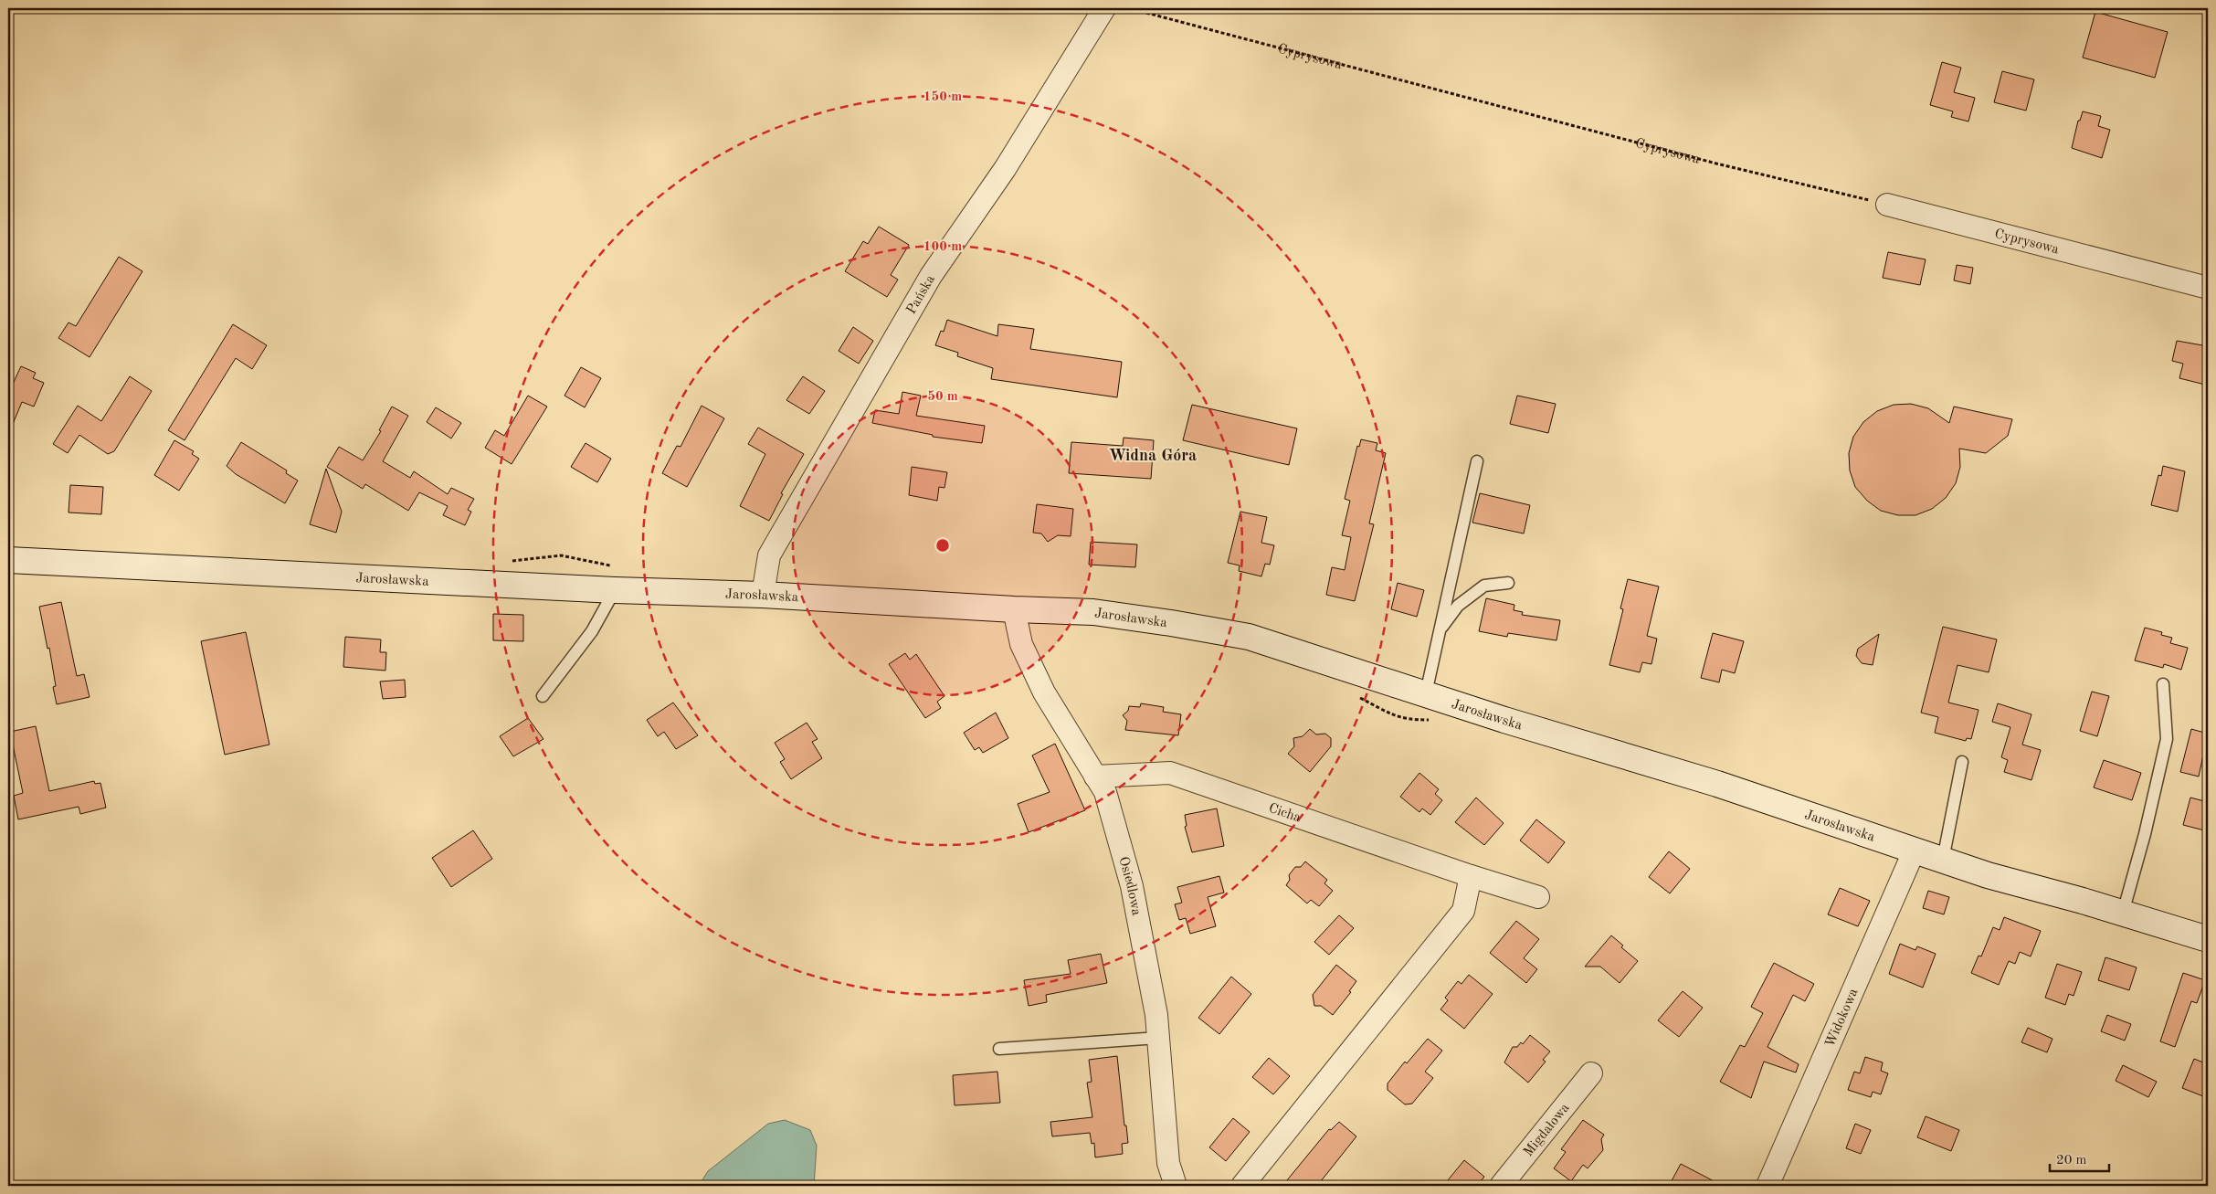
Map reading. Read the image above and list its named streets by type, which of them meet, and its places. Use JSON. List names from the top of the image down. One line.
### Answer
{"streets":{"main road":["Jarosławska"],"street":["Cyprysowa","Pańska","Cicha","Osiedlowa","Widokowa","Migdałowa"]},"crossings":[["Pańska","Jarosławska"],["Jarosławska","Osiedlowa"],["Jarosławska","Widokowa"],["Cicha","Osiedlowa"]],"districts":["Widna Góra"],"scale_bar":"20 m","rings":["150 m","100 m","50 m"]}
